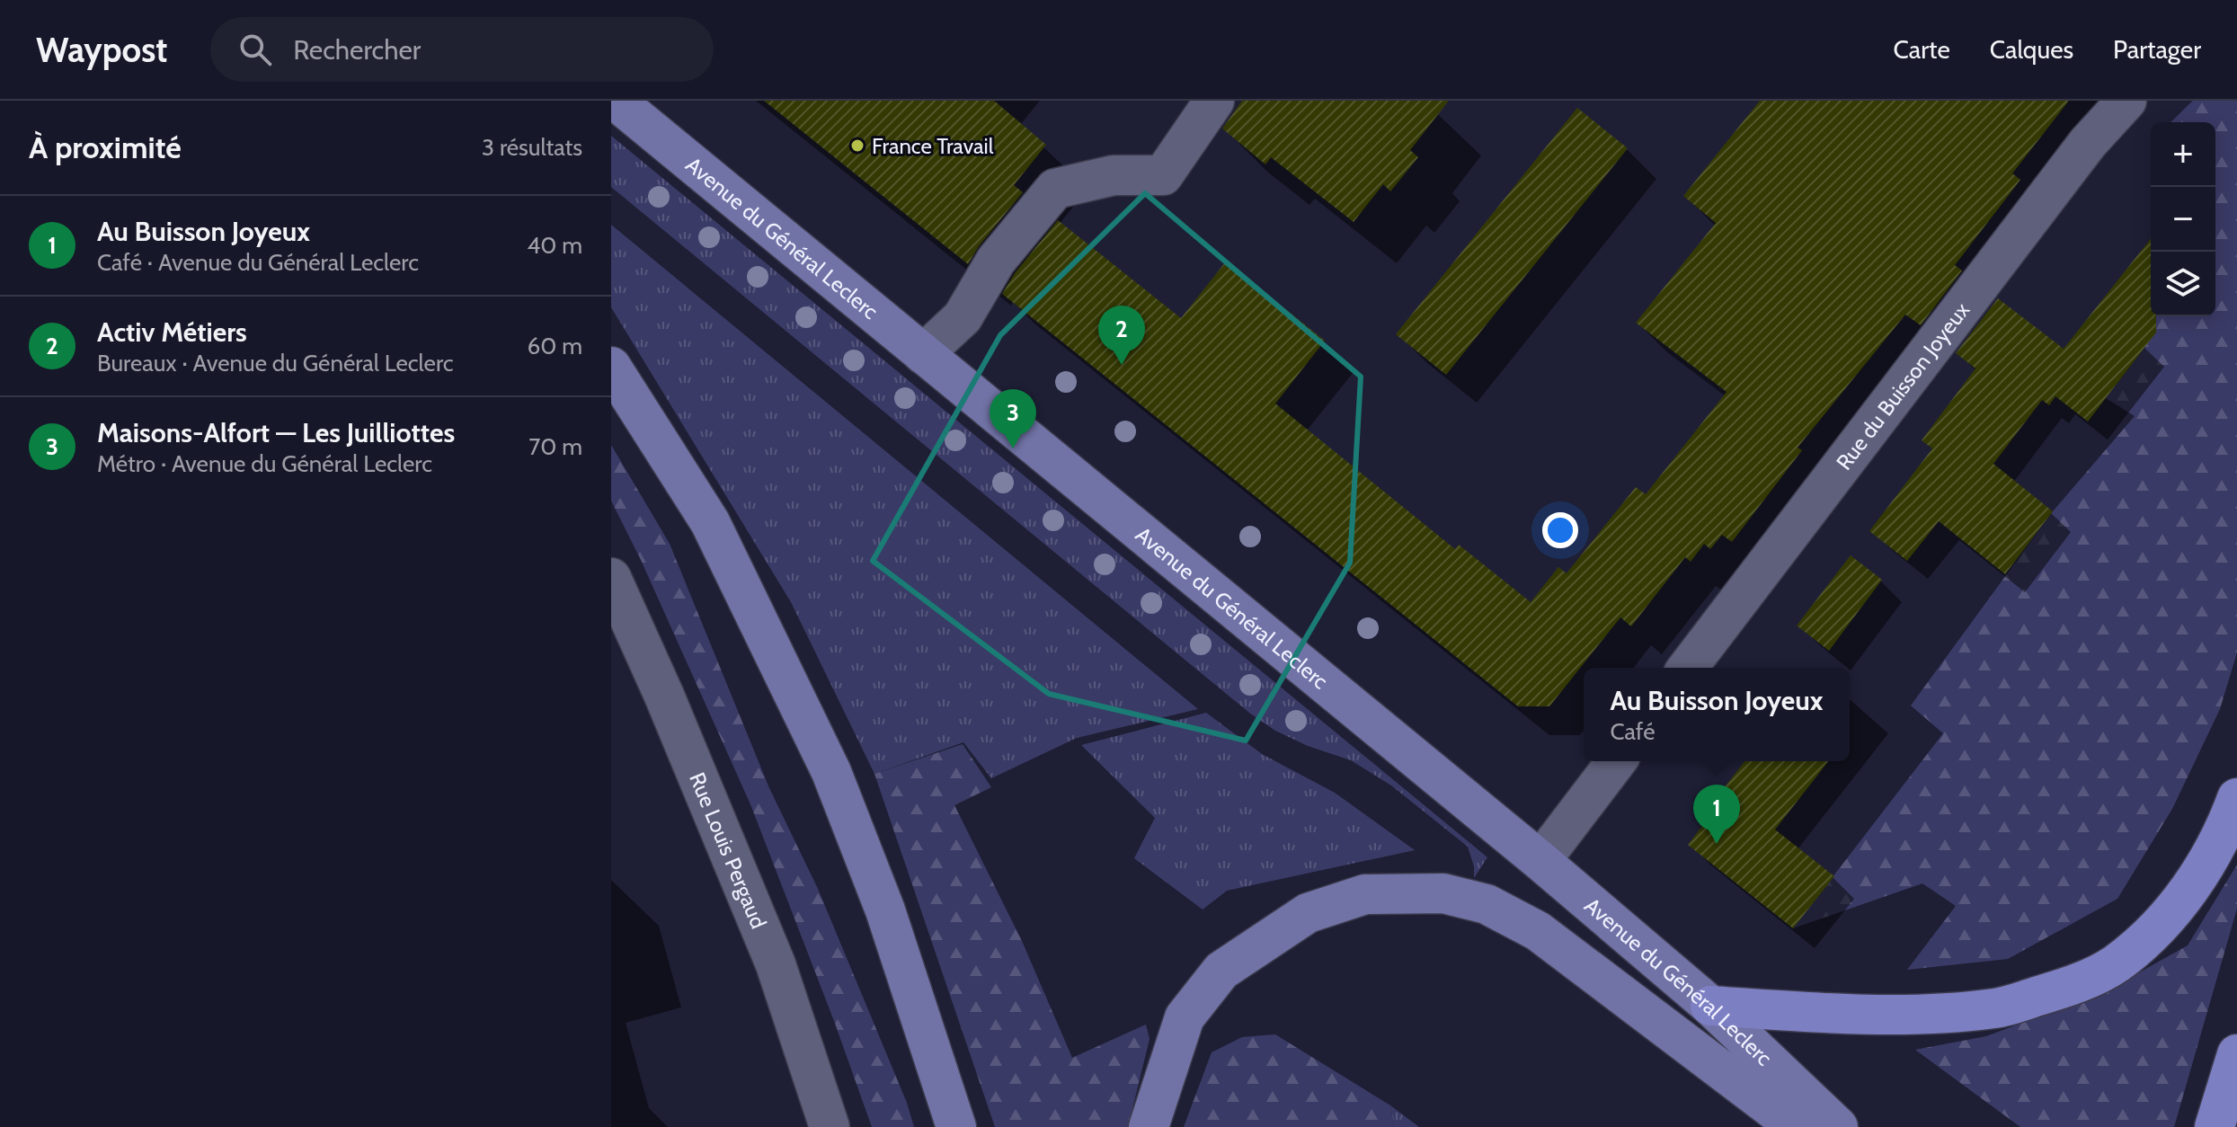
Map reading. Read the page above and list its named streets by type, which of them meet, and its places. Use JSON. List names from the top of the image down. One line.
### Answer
{"streets":{"main road":["Avenue du Général Leclerc"],"street":["Rue du Buisson Joyeux","Rue Louis Pergaud"]},"places":["France Travail"],"page":{"header":"Waypost","search":"Rechercher","nav":["Carte","Calques","Partager"],"heading":["À proximité","3 résultats"],"map_buttons":["+","−"],"list":[{"mark":"1","name":"Au Buisson Joyeux","note":"Café · Avenue du Général Leclerc","value":"40 m"},{"mark":"2","name":"Activ Métiers","note":"Bureaux · Avenue du Général Leclerc","value":"60 m"},{"mark":"3","name":"Maisons-Alfort — Les Juilliottes","note":"Métro · Avenue du Général Leclerc","value":"70 m"}],"pins":["2","3","1"],"popup":["Au Buisson Joyeux","Café"]}}
